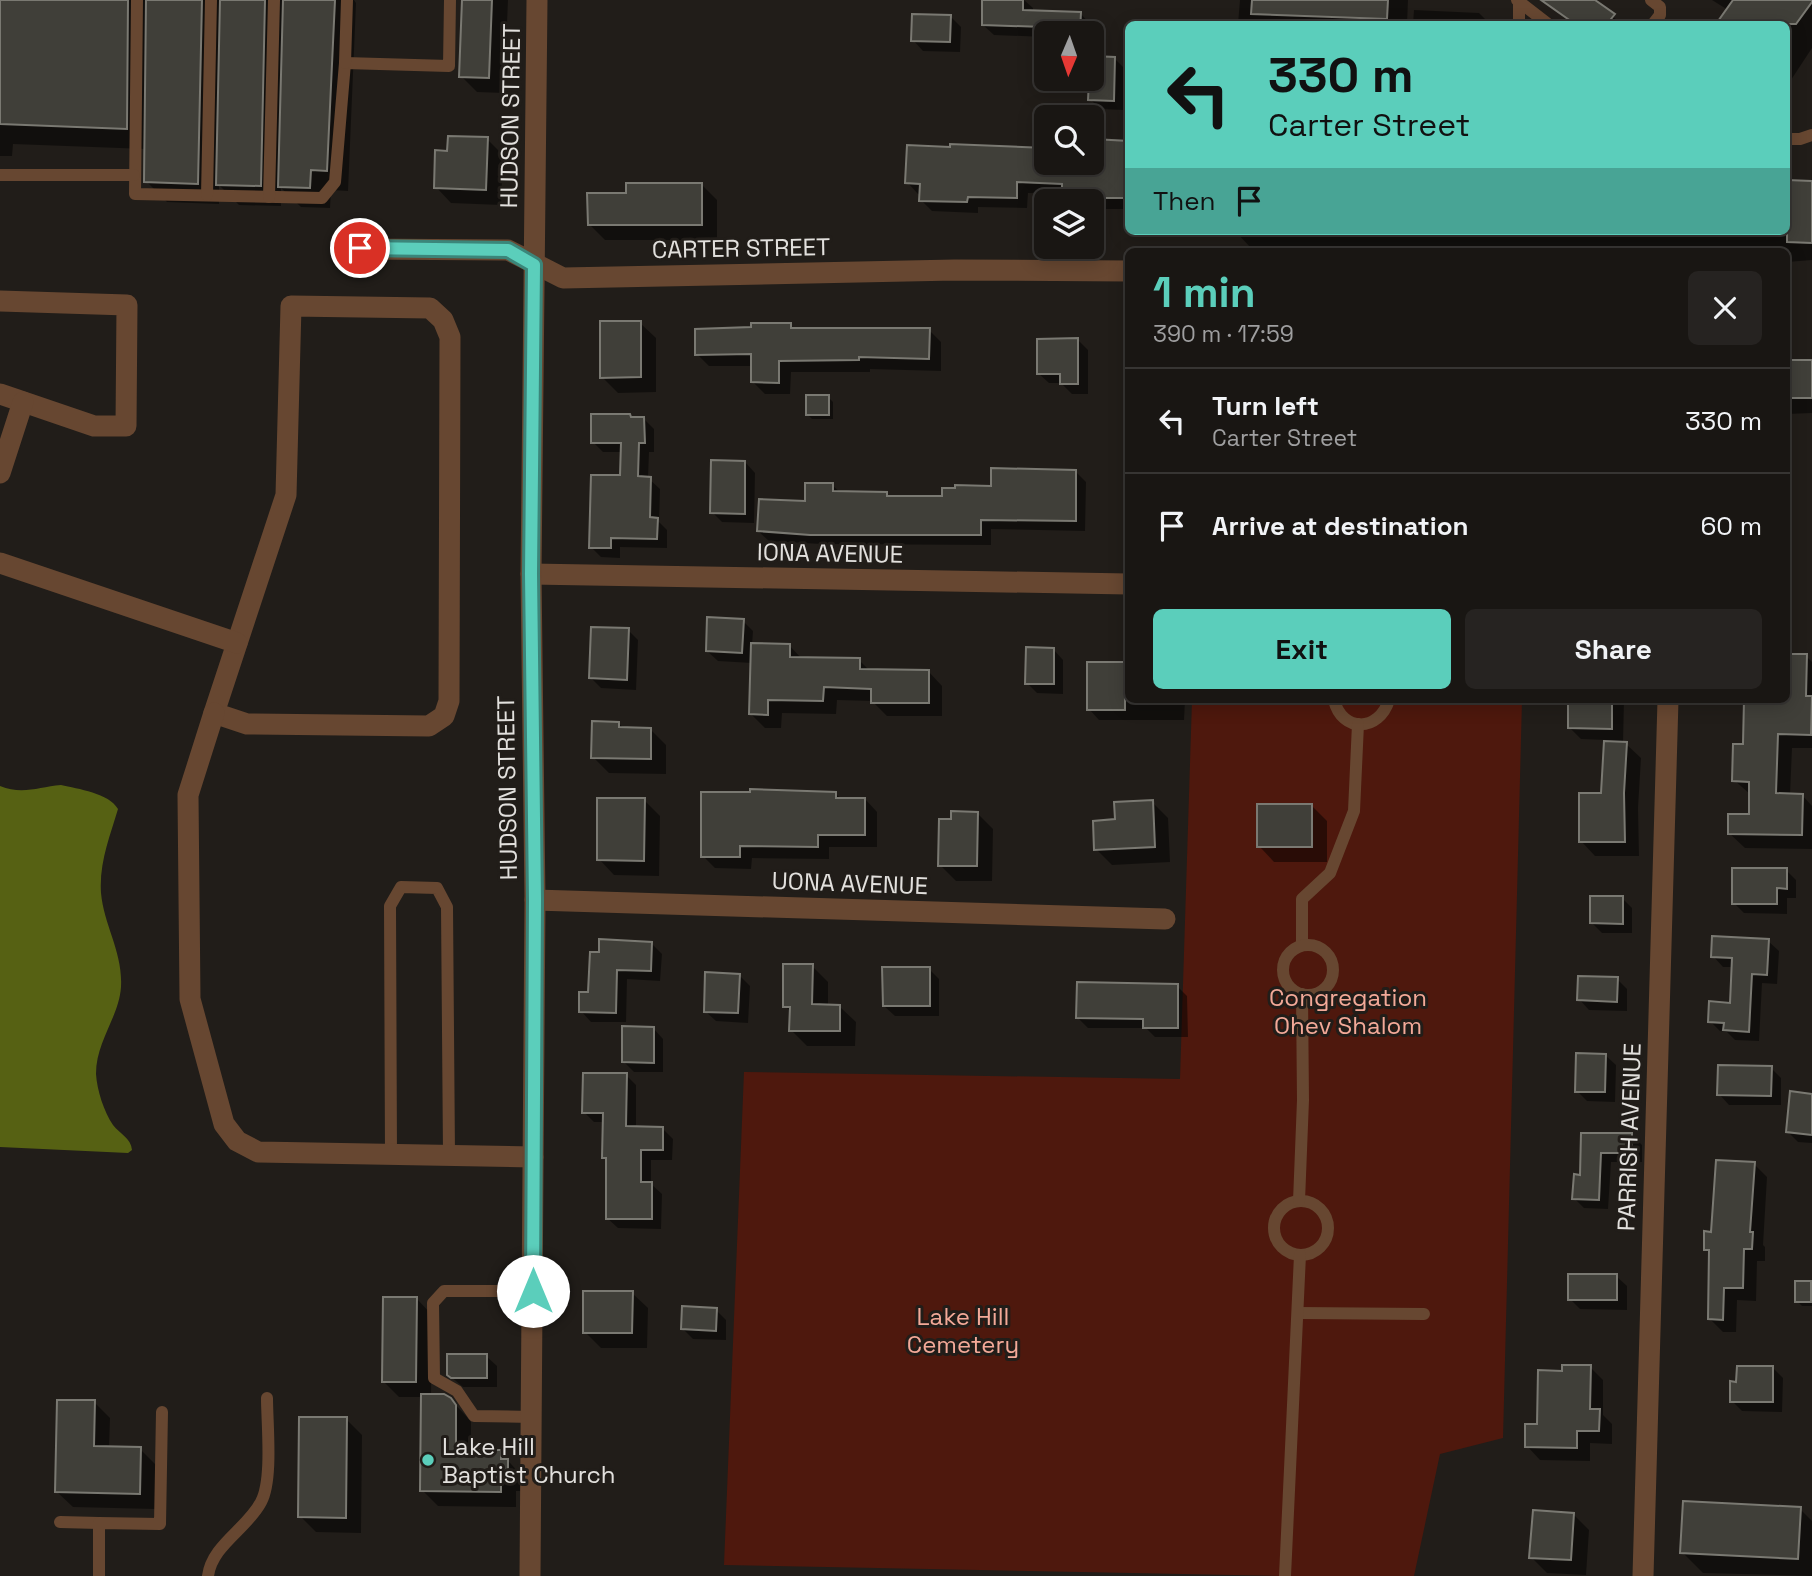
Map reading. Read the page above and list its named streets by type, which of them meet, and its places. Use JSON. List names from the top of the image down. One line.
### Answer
{"streets":{"street":["HUDSON STREET","CARTER STREET","IONA AVENUE","UONA AVENUE","PARRISH AVENUE"]},"crossings":[["HUDSON STREET","CARTER STREET"],["HUDSON STREET","IONA AVENUE"],["HUDSON STREET","UONA AVENUE"]],"parks":["Congregation Ohev Shalom","Lake Hill Cemetery"],"places":["Lake Hill Baptist Church"],"north":"bottom","page":{"turn":["330 m","Carter Street"],"then":"Then","heading":["1 min","390 m · 17:59"],"list":[{"name":"Turn left","note":"Carter Street","value":"330 m"},{"name":"Arrive at destination","value":"60 m"}],"buttons":["Exit","Share"]}}
